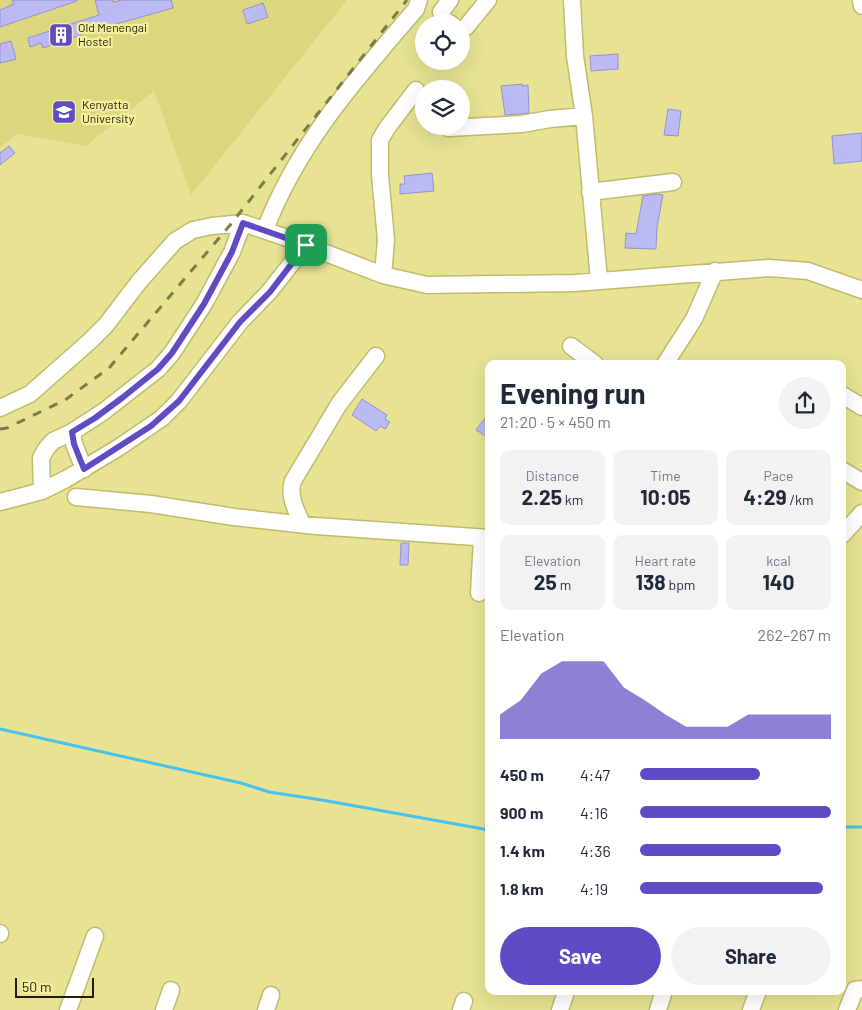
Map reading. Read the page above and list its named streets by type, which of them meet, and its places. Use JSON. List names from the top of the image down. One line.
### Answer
{"places":{"building":["Old Menengai Hostel"],"school or university":["Kenyatta University"]},"scale_bar":"50 m","page":{"heading":["Evening run","21:20 · 5 × 450 m"],"stats":[["Distance","2.25 km"],["Time","10:05"],["Pace","4:29 /km"],["Elevation","25 m"],["Heart rate","138 bpm"],["kcal","140"]],"chart":["Elevation","262–267 m"],"list":[{"name":"450 m","note":"4:47"},{"name":"900 m","note":"4:16"},{"name":"1.4 km","note":"4:36"},{"name":"1.8 km","note":"4:19"}],"buttons":["Save","Share"],"scale":"50 m"}}
